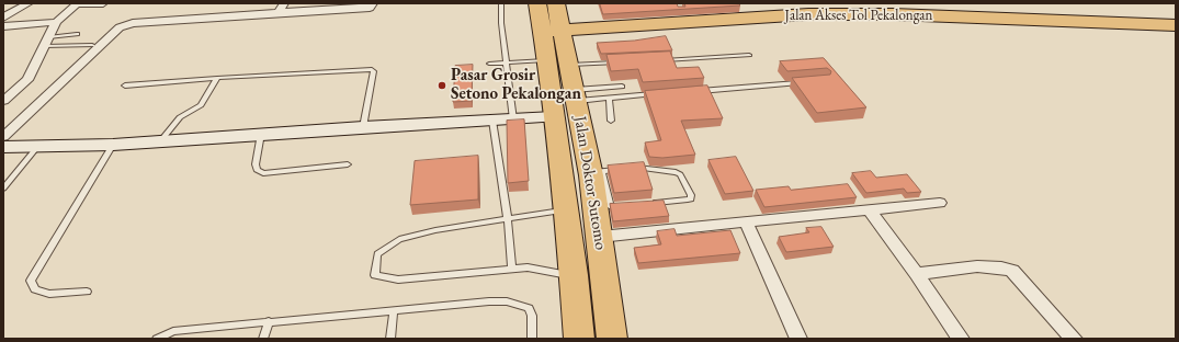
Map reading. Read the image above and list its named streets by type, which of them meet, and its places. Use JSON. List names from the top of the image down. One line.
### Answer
{"streets":{"highway":["Jalan Akses Tol Pekalongan","Jalan Doktor Sutomo"]},"crossings":[["Jalan Akses Tol Pekalongan","Jalan Doktor Sutomo"]],"places":["Pasar Grosir Setono Pekalongan"]}
